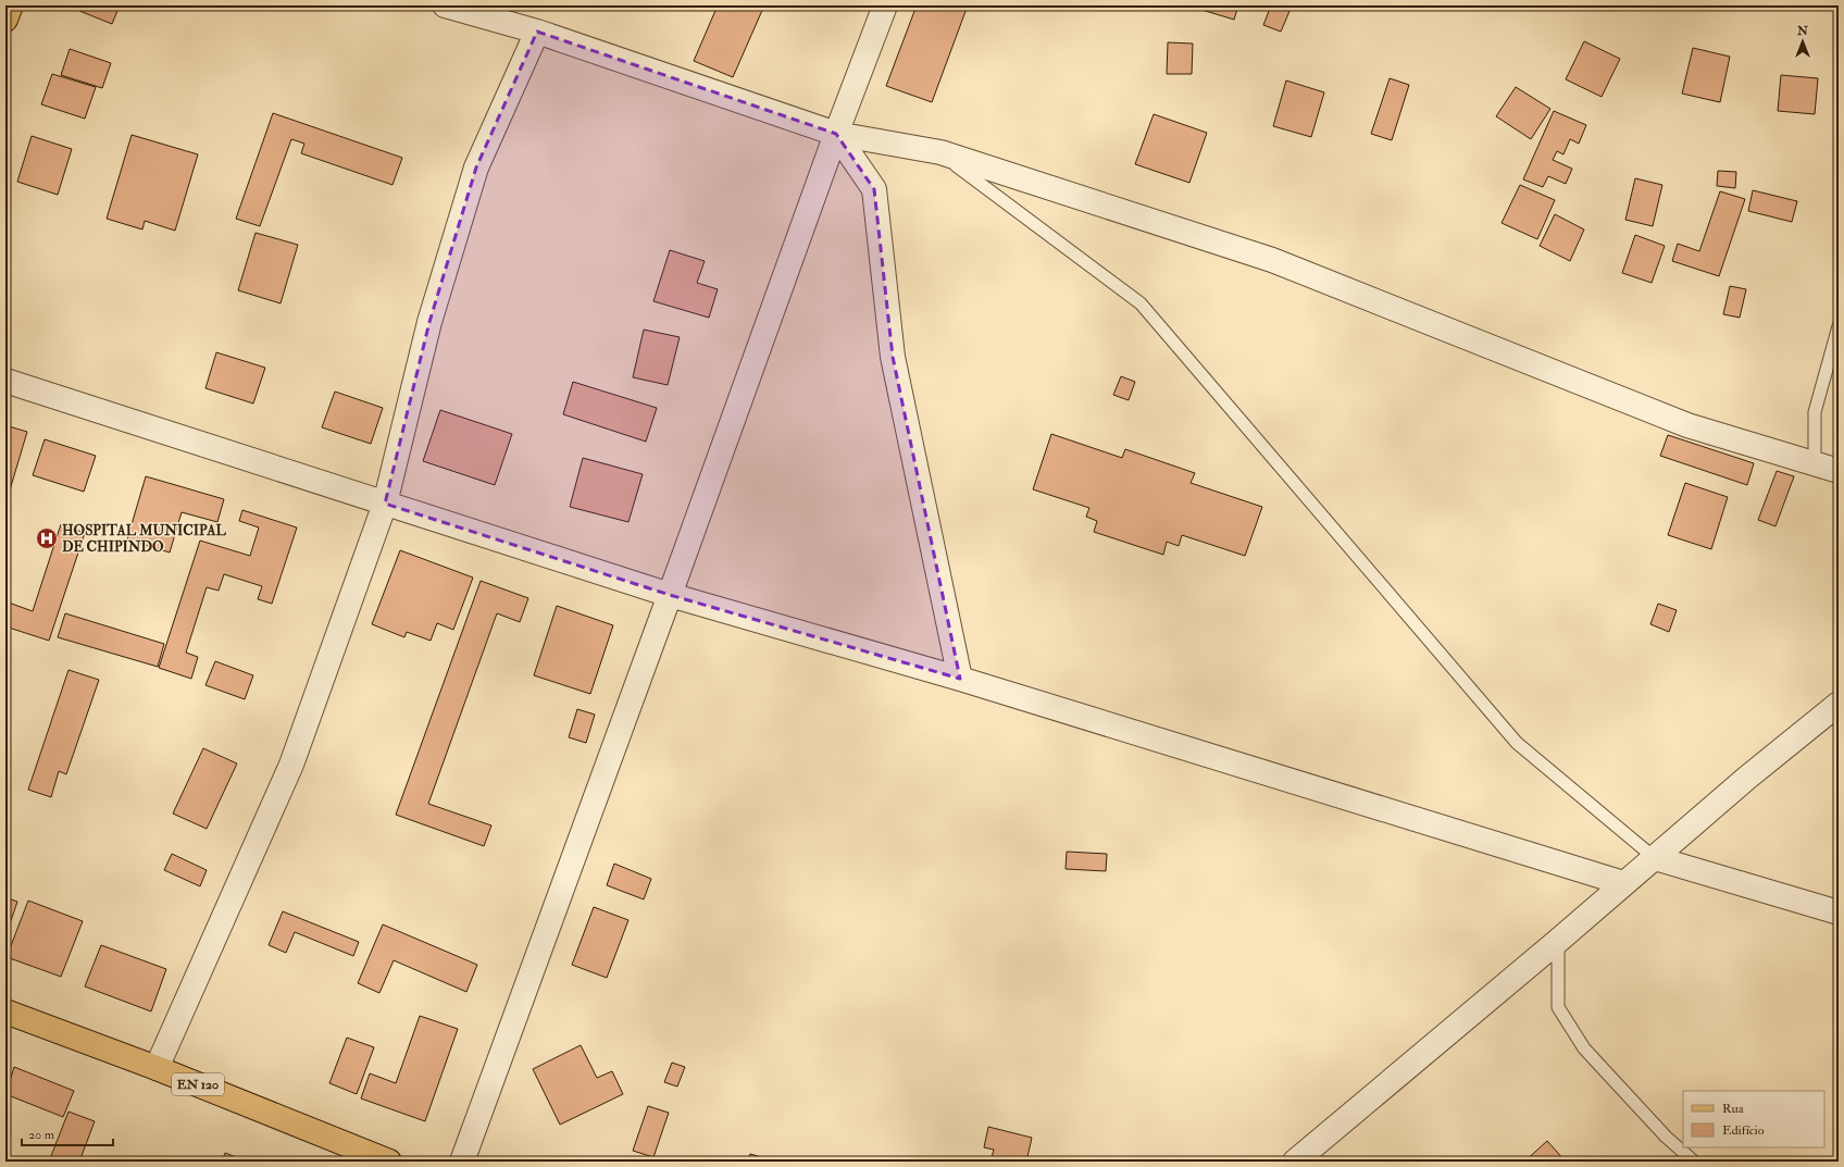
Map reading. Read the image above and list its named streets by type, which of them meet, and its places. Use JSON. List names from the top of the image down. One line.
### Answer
{"streets":{"main road":["EN 120"]},"places":{"hospital":["HOSPITAL MUNICIPAL DE CHIPINDO"]},"legend":["Rua","Edifício"],"scale_bar":"20 m","north":"top"}
